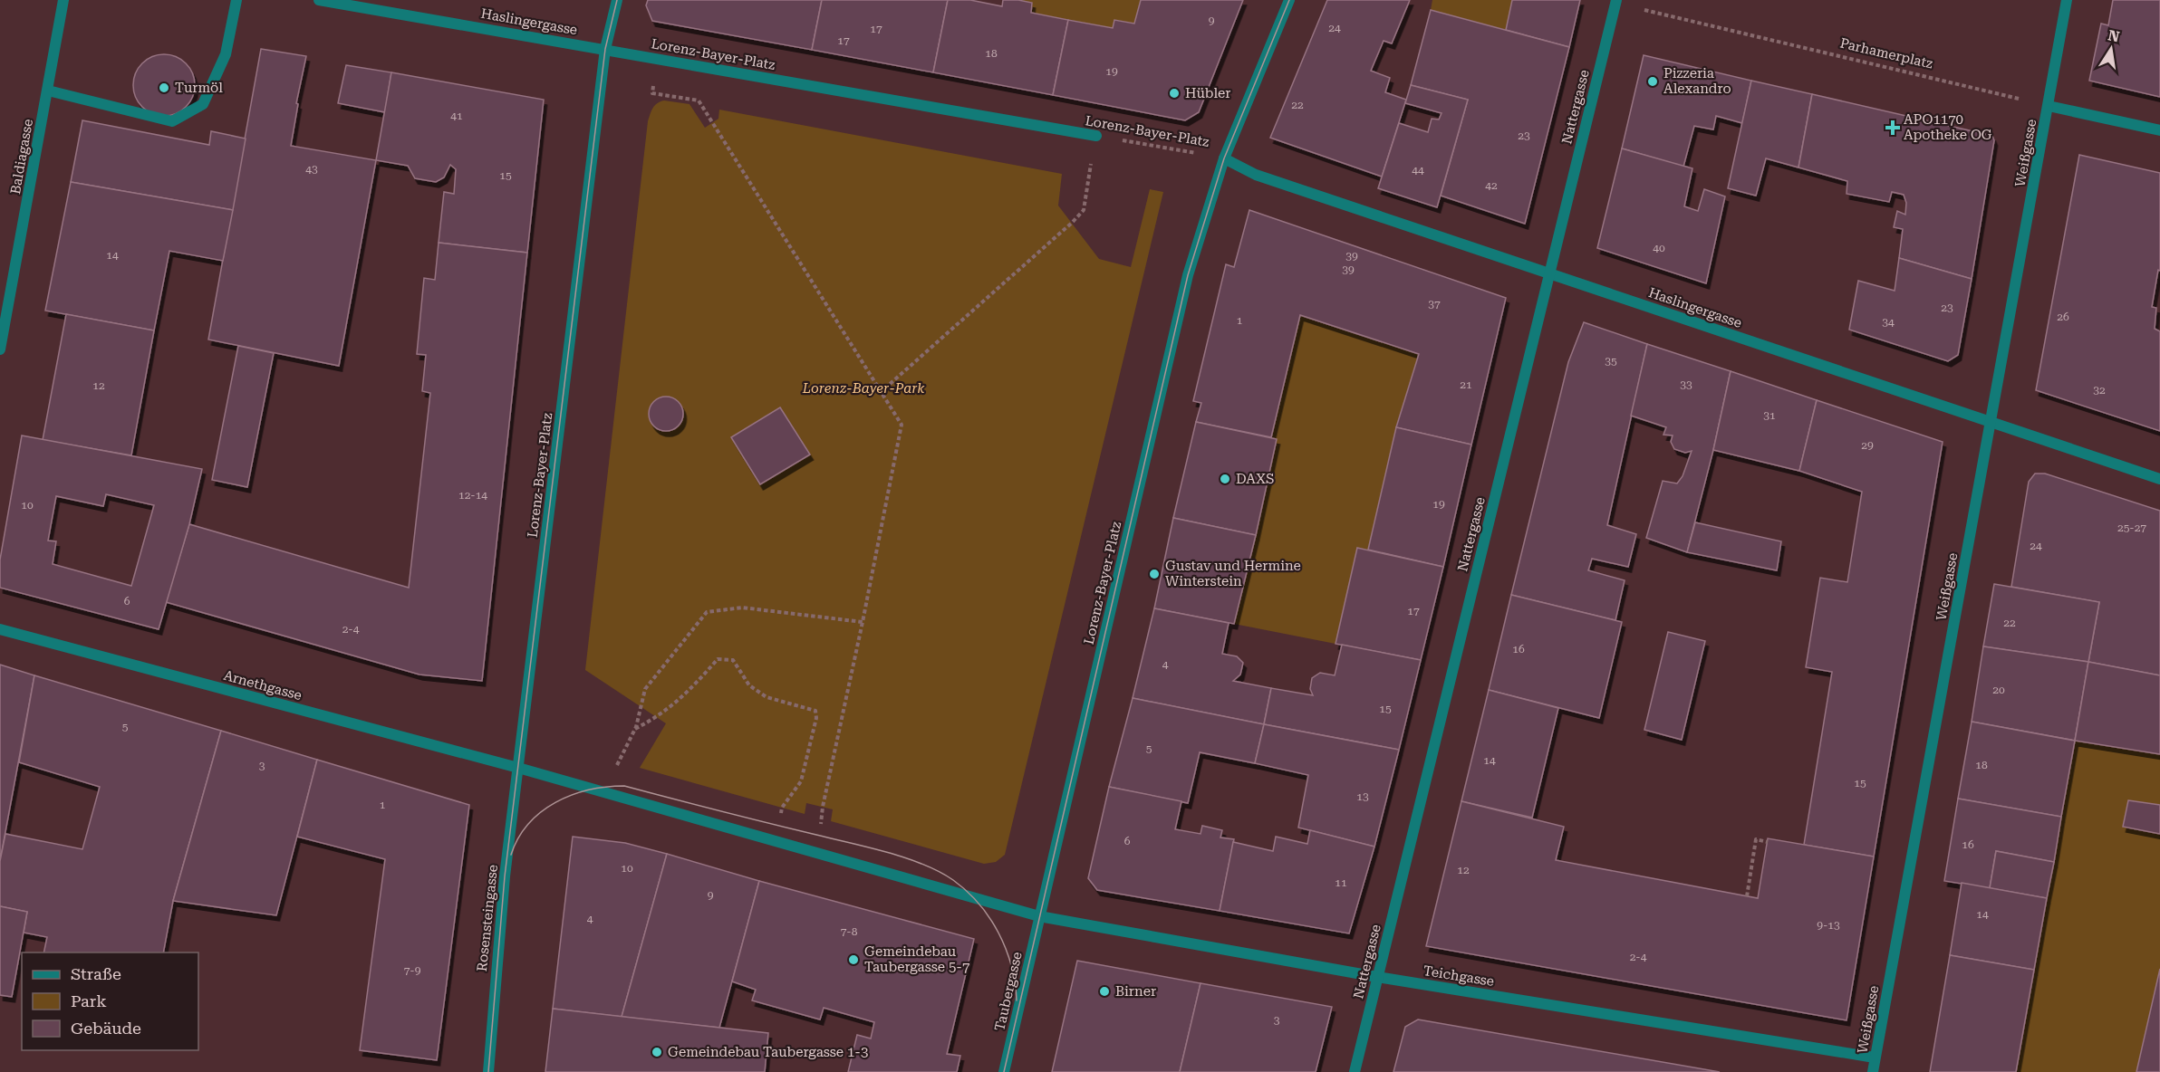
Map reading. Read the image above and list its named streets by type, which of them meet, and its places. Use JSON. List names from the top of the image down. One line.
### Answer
{"streets":{"street":["Haslingergasse","Lorenz-Bayer-Platz","Nattergasse","Weißgasse","Baldiagasse","Arnethgasse","Rosensteingasse","Teichgasse","Taubergasse"],"path":["Parhamerplatz"]},"crossings":[["Haslingergasse","Lorenz-Bayer-Platz"],["Haslingergasse","Nattergasse"],["Haslingergasse","Weißgasse"],["Parhamerplatz","Nattergasse"],["Parhamerplatz","Weißgasse"],["Lorenz-Bayer-Platz","Arnethgasse"],["Lorenz-Bayer-Platz","Rosensteingasse"],["Lorenz-Bayer-Platz","Teichgasse"],["Lorenz-Bayer-Platz","Taubergasse"],["Nattergasse","Teichgasse"],["Weißgasse","Teichgasse"],["Arnethgasse","Rosensteingasse"],["Teichgasse","Taubergasse"]],"parks":["Lorenz-Bayer-Park"],"places":{"other":["Pizzeria Alexandro","Turmöl","Hübler","DAXS","Gustav und Hermine Winterstein","Gemeindebau Taubergasse 5-7","Birner","Gemeindebau Taubergasse 1-3"],"health":["APO1170 Apotheke OG"]},"house_numbers":["9","24","17","17","18","19","22","41","23","43","44","15","42","40","14","39","39","37","23","26","1","34","35","21","33","12","32","31","29","12-14","19","10","25-27","24","6","17","22","2-4","16","4","20","15","5","5","14","18","3","15","13","1","6","16","10","12","11","9","14","4","9-13","7-8","2-4","7-9","3"],"legend":["Straße","Park","Gebäude"],"north":"top"}
